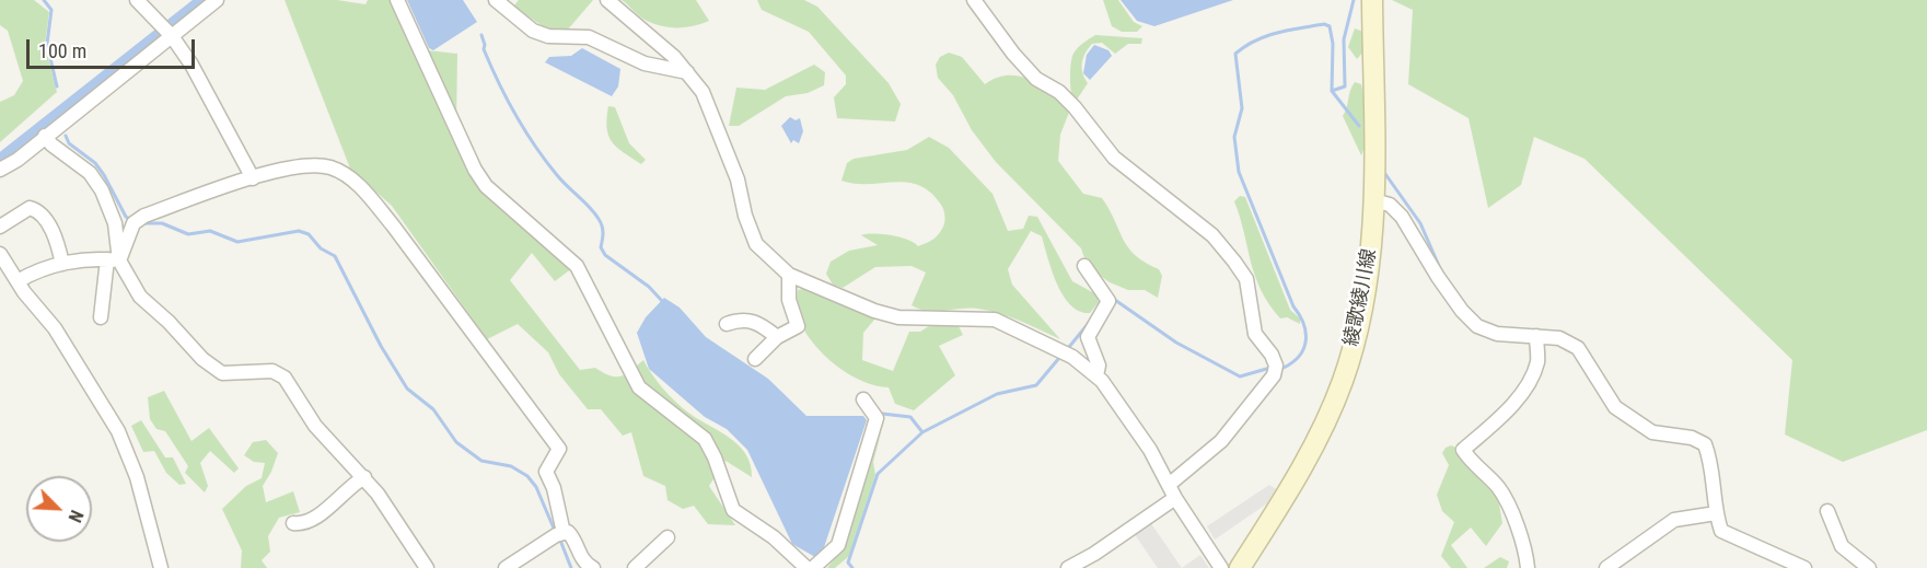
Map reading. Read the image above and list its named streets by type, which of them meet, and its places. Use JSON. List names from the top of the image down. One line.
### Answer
{"streets":{"main road":["綾歌綾川線"]},"scale_bar":"100 m","north":"bottom right"}
